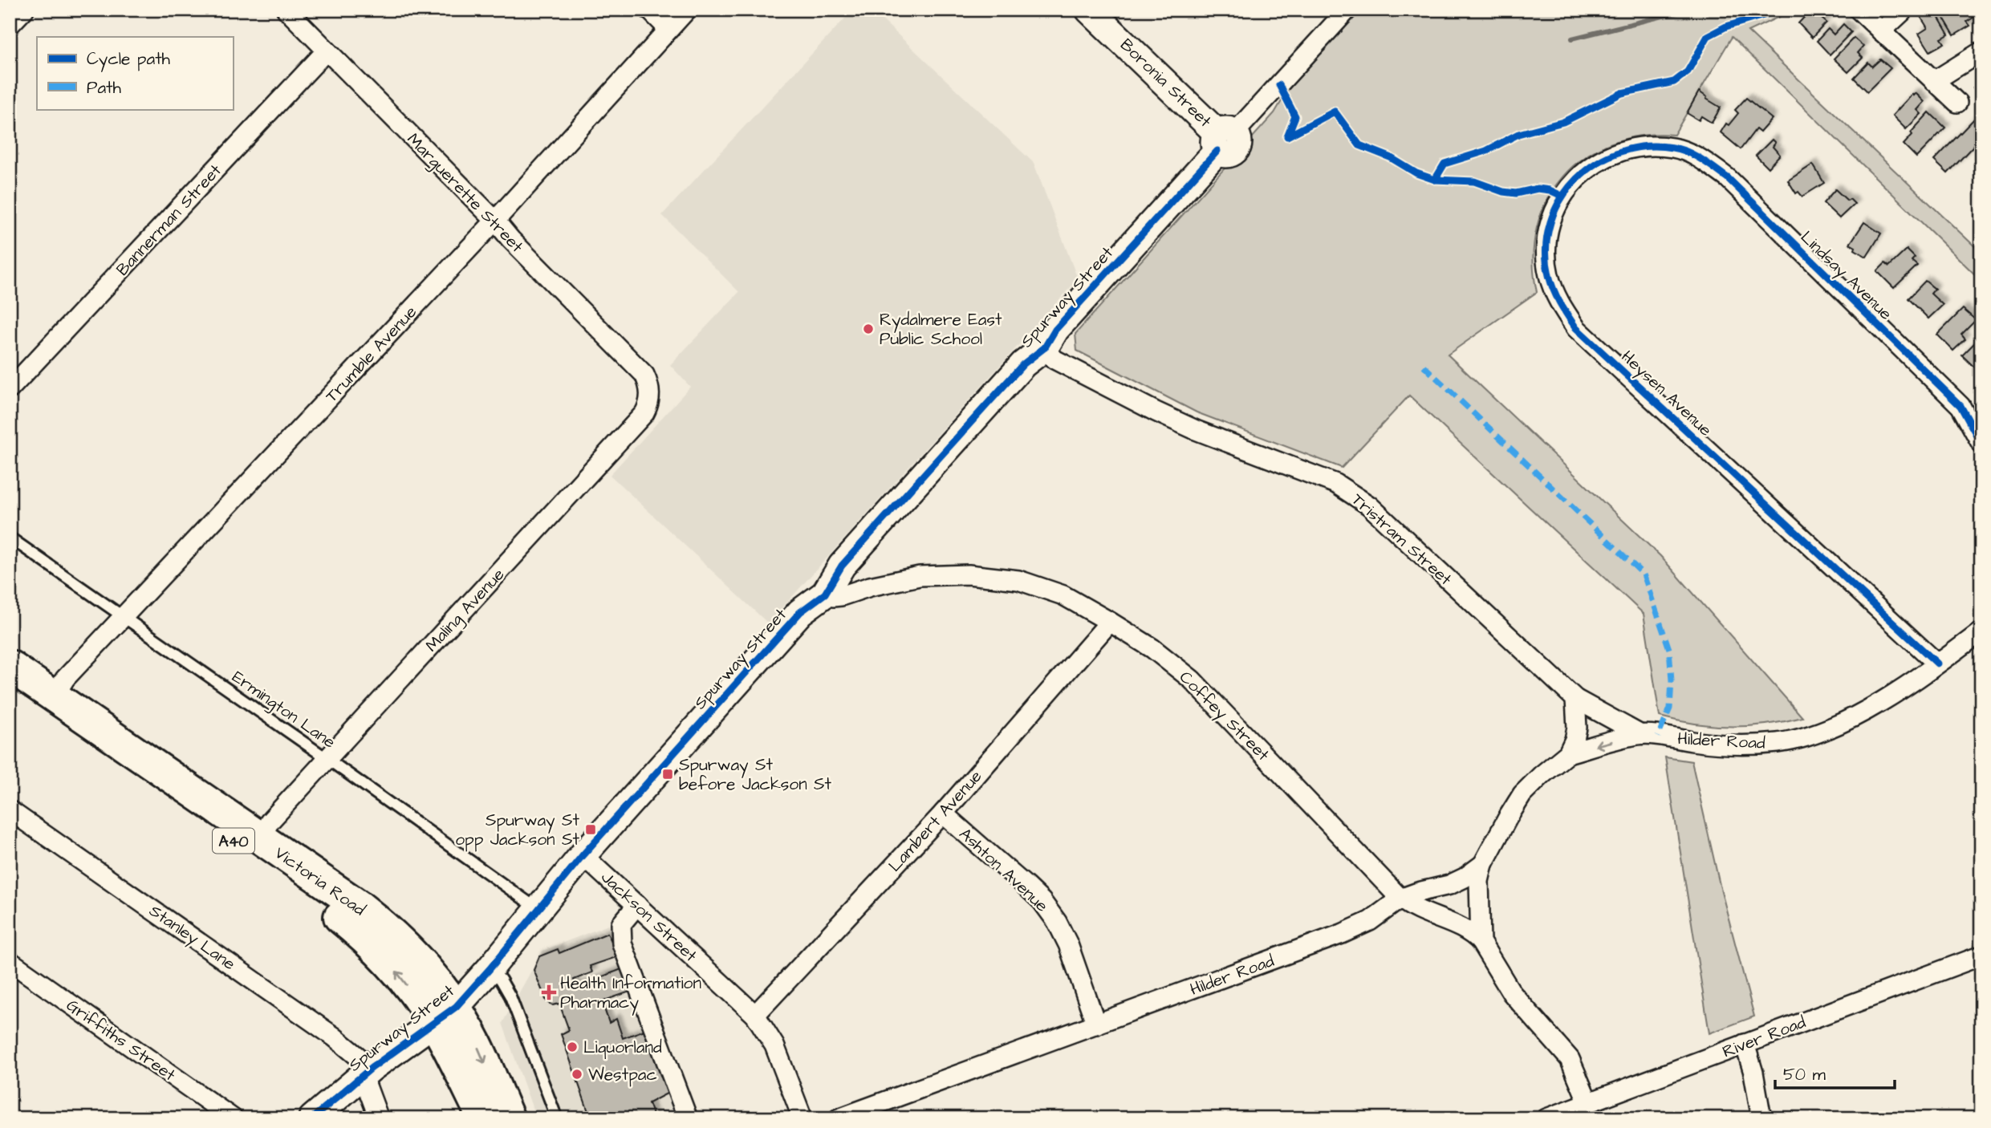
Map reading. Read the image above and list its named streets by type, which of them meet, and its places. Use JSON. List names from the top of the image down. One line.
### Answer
{"streets":{"highway":["A40","Victoria Road"],"street":["Boronia Street","Marguerette Street","Bannerman Street","Lindsay Avenue","Spurway Street","Trumble Avenue","Heysen Avenue","Tristram Street","Maling Avenue","Coffey Street","Hilder Road","Lambert Avenue","Ashton Avenue","Jackson Street","Stanley Lane","River Road","Griffiths Street"],"lane":["Ermington Lane"]},"crossings":[["Boronia Street","Spurway Street"],["Marguerette Street","Bannerman Street"],["Marguerette Street","Trumble Avenue"],["Marguerette Street","Maling Avenue"],["Lindsay Avenue","Heysen Avenue"],["Spurway Street","Tristram Street"],["Spurway Street","Ermington Lane"],["Spurway Street","Coffey Street"],["Spurway Street","Victoria Road"],["Spurway Street","Jackson Street"],["Spurway Street","Stanley Lane"],["Trumble Avenue","Ermington Lane"],["Trumble Avenue","Victoria Road"],["Heysen Avenue","Hilder Road"],["Tristram Street","Hilder Road"],["Maling Avenue","Ermington Lane"],["Maling Avenue","Victoria Road"],["Coffey Street","Hilder Road"],["Coffey Street","Lambert Avenue"],["Coffey Street","River Road"],["Hilder Road","Ashton Avenue"],["Lambert Avenue","Ashton Avenue"],["Lambert Avenue","Jackson Street"]],"places":{"other":["Rydalmere East Public School","Liquorland","Westpac"],"transit":["Spurway St before Jackson St","Spurway St opp Jackson St"],"health":["Health Information Pharmacy"]},"legend":["Cycle path","Path"],"scale_bar":"50 m"}
